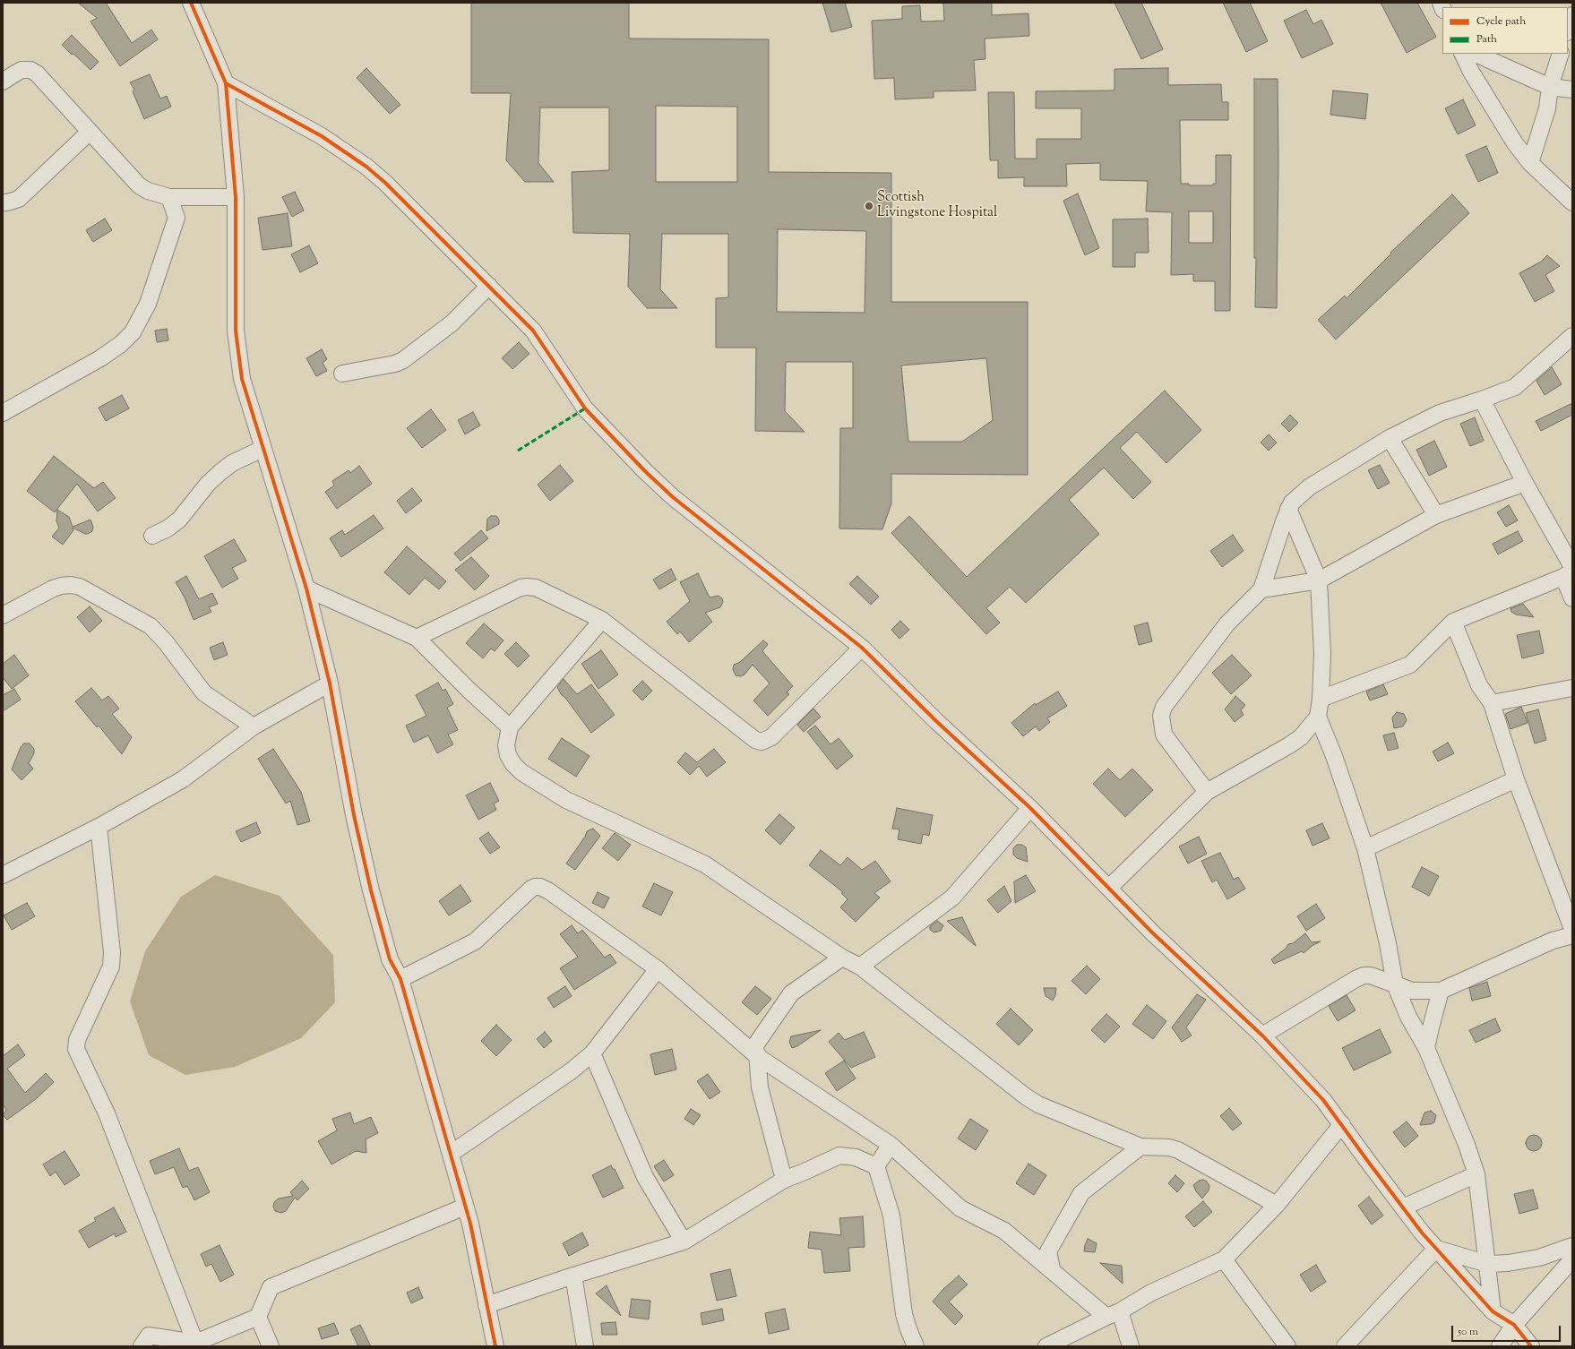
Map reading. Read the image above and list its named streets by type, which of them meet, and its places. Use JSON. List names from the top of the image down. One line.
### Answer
{"places":["Scottish Livingstone Hospital"],"legend":["Cycle path","Path"],"scale_bar":"50 m"}
